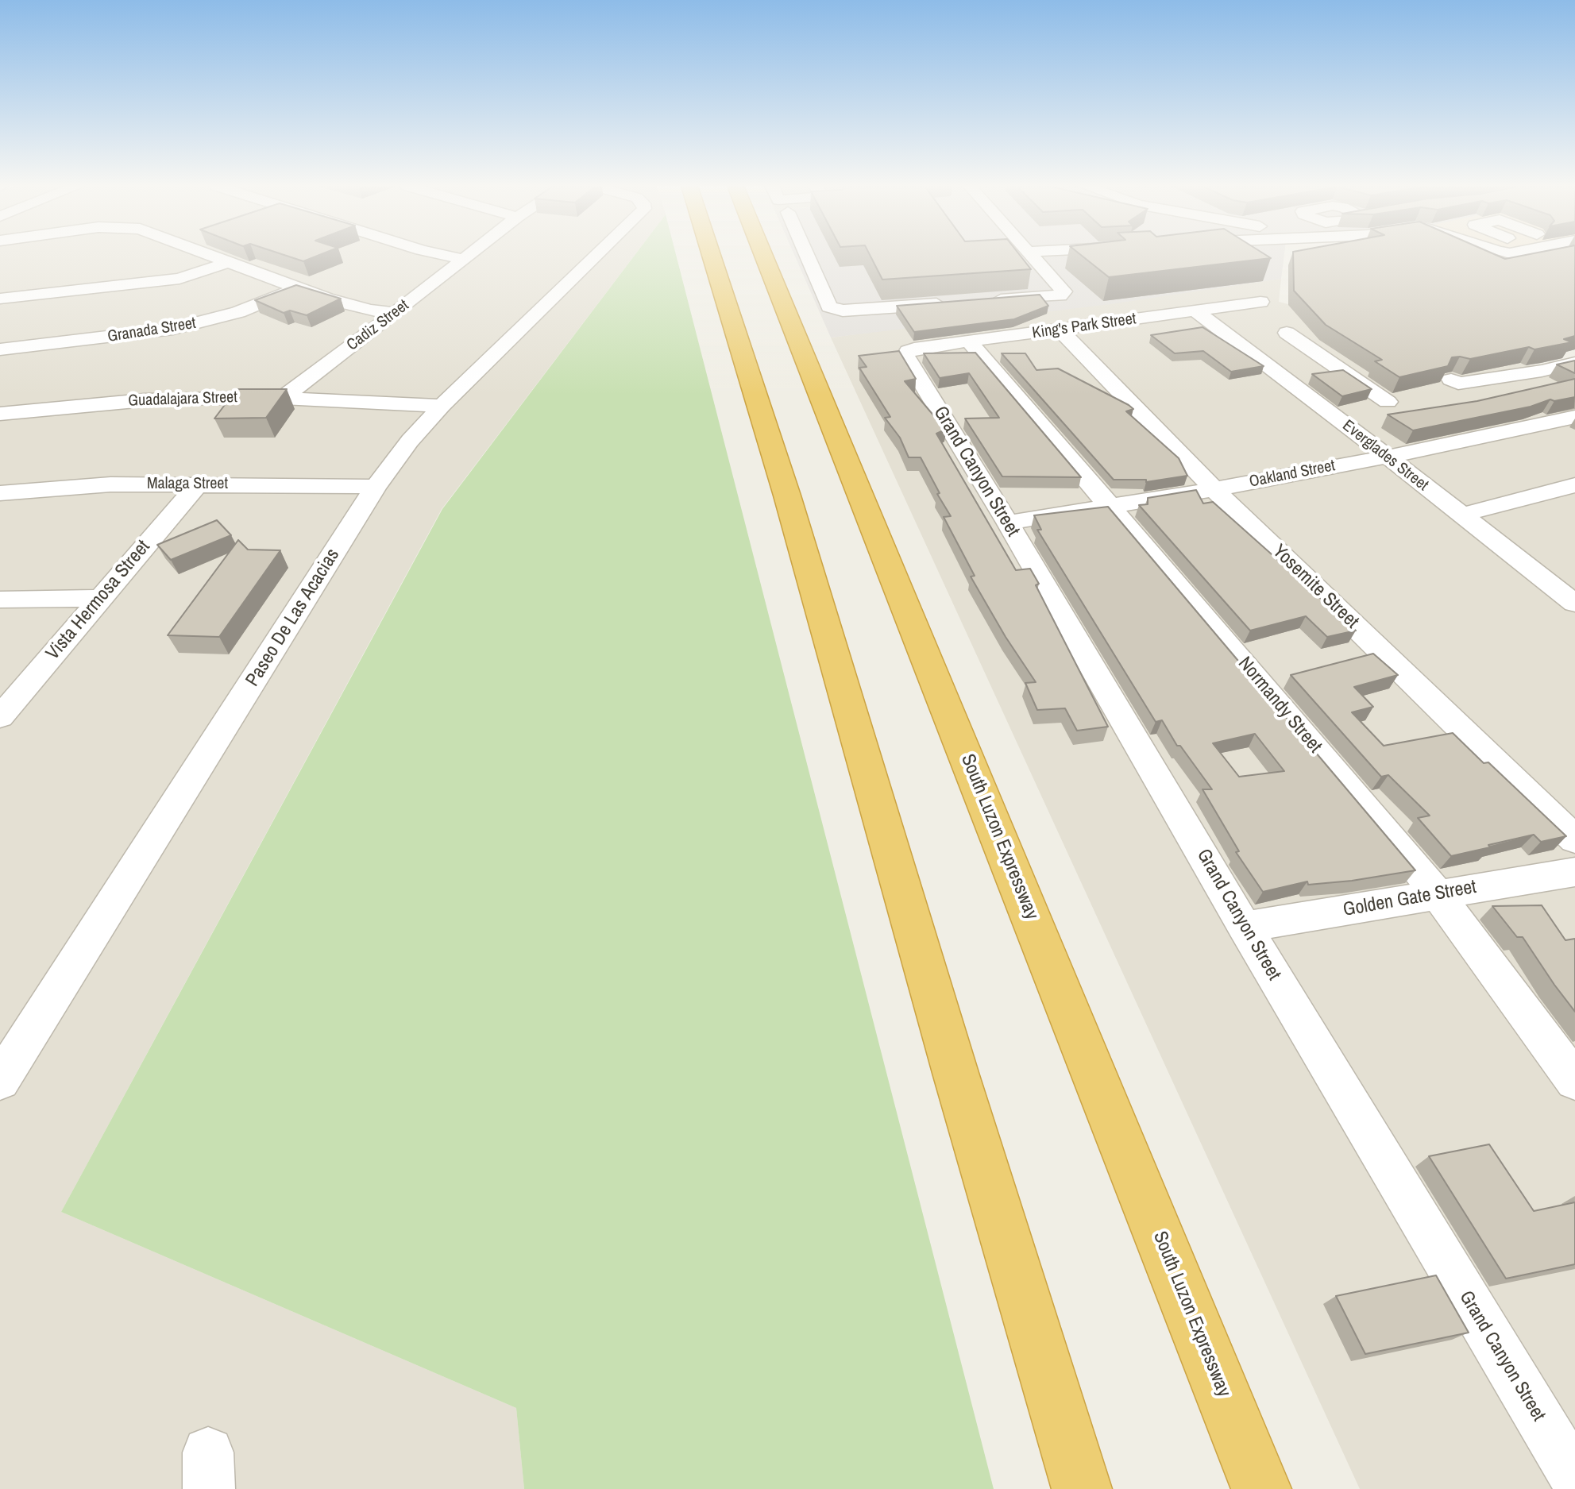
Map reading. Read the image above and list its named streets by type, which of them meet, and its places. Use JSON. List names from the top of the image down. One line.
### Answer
{"streets":{"highway":["South Luzon Expressway"],"street":["Cadiz Street","King's Park Street","Granada Street","Guadalajara Street","Everglades Street","Grand Canyon Street","Oakland Street","Malaga Street","Yosemite Street","Vista Hermosa Street","Paseo De Las Acacias","Normandy Street","Golden Gate Street"]},"crossings":[["Cadiz Street","Guadalajara Street"],["King's Park Street","Everglades Street"],["King's Park Street","Grand Canyon Street"],["King's Park Street","Yosemite Street"],["King's Park Street","Normandy Street"],["Guadalajara Street","Paseo De Las Acacias"],["Everglades Street","Oakland Street"],["Grand Canyon Street","Oakland Street"],["Grand Canyon Street","Golden Gate Street"],["Oakland Street","Yosemite Street"],["Oakland Street","Normandy Street"],["Malaga Street","Vista Hermosa Street"],["Malaga Street","Paseo De Las Acacias"],["Normandy Street","Golden Gate Street"]]}
